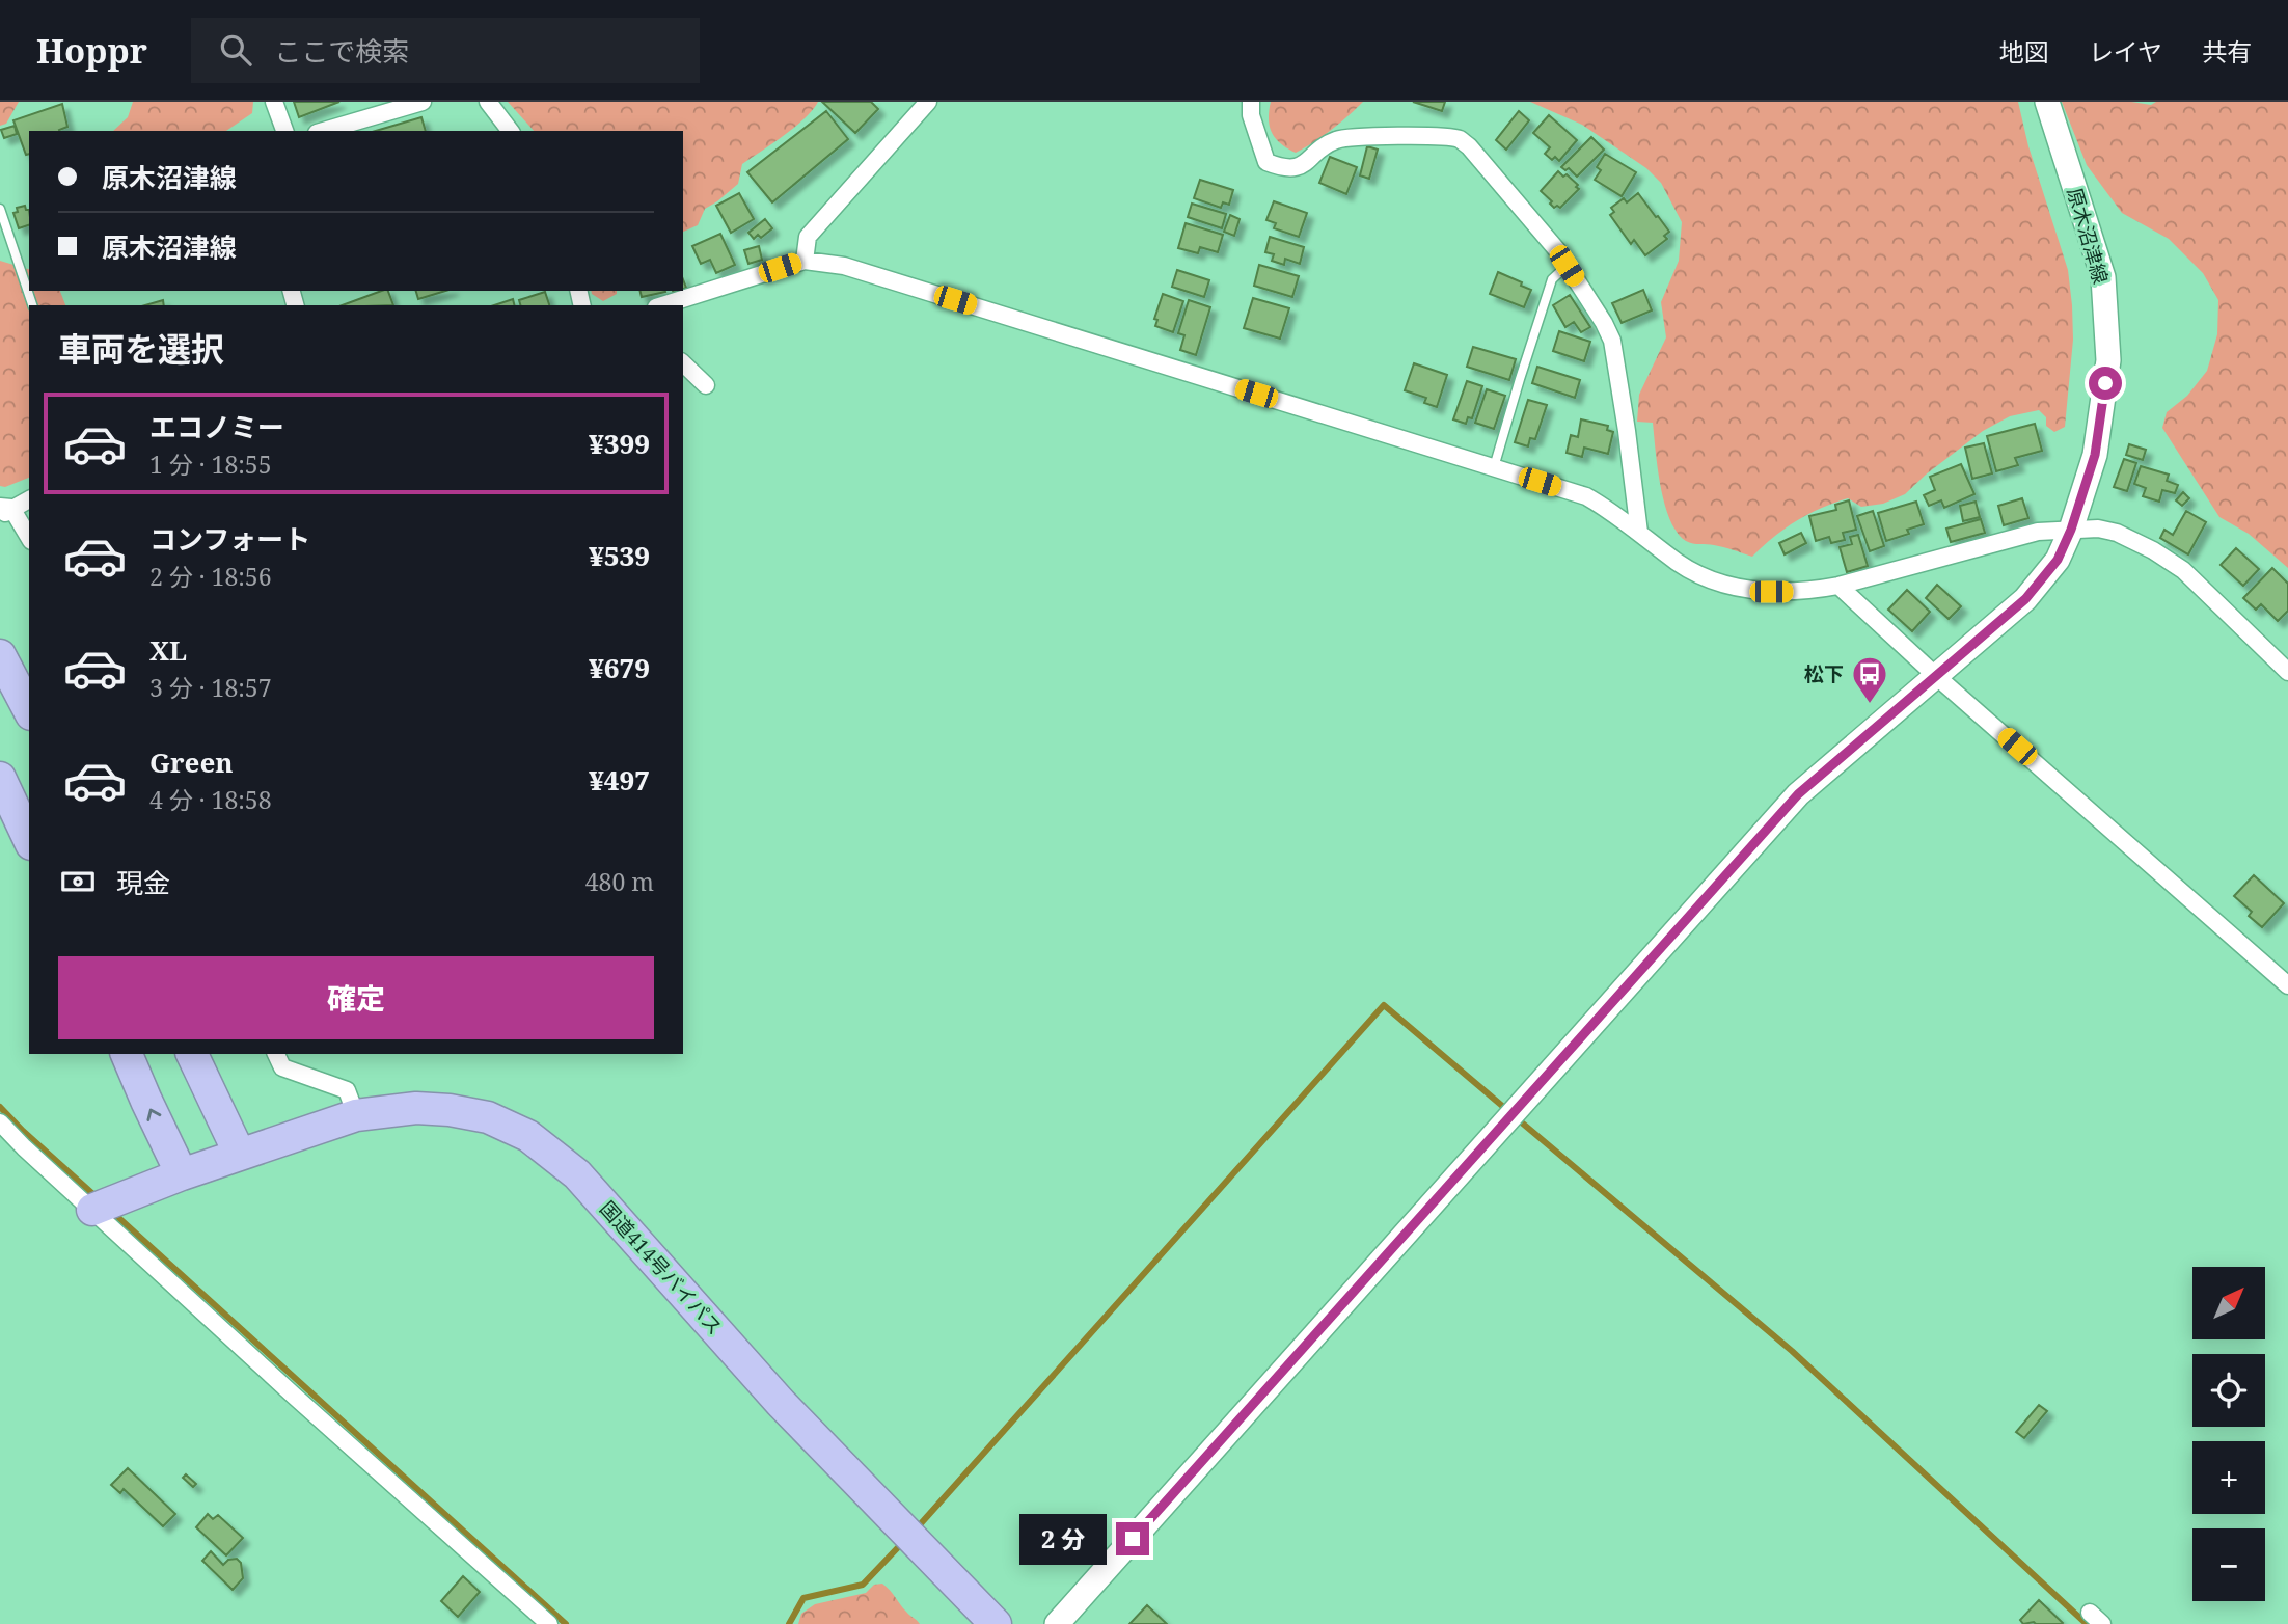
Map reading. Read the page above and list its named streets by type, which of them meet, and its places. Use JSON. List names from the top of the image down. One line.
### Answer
{"streets":{"highway":["国道414号バイパス"],"main road":["原木沼津線"]},"places":{"bus stop":["松下"]},"north":"top right","page":{"header":"Hoppr","search":"ここで検索","nav":["地図","レイヤ","共有"],"banner":["原木沼津線","原木沼津線"],"heading":"車両を選択","list":[{"name":"エコノミー","note":"1 分 · 18:55","value":"¥399"},{"name":"コンフォート","note":"2 分 · 18:56","value":"¥539"},{"name":"XL","note":"3 分 · 18:57","value":"¥679"},{"name":"Green","note":"4 分 · 18:58","value":"¥497"}],"pay":["現金","480 m"],"buttons":"確定","map_buttons":["+","−"],"bubble":"2 分"}}
